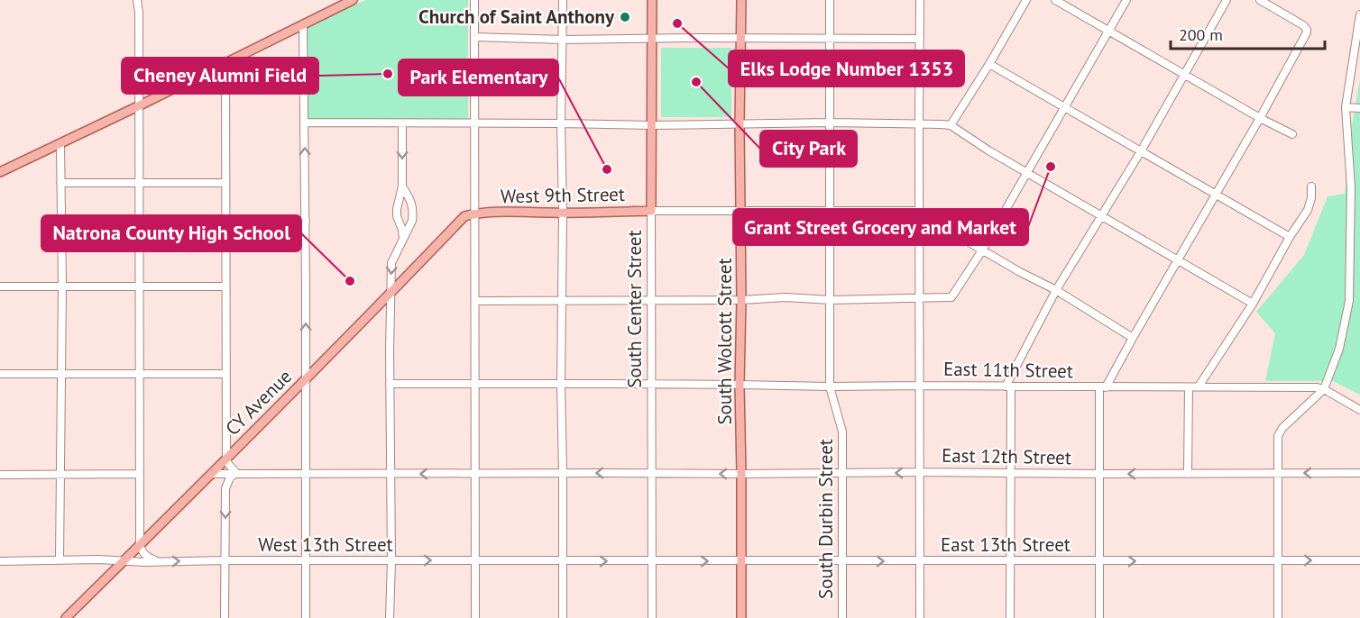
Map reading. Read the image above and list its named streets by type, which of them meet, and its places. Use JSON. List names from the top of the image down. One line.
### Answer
{"streets":{"main road":["West 9th Street","South Center Street","South Wolcott Street","CY Avenue"],"street":["East 11th Street","East 12th Street","South Durbin Street","West 13th Street","East 13th Street"]},"crossings":[["West 9th Street","South Center Street"],["West 9th Street","CY Avenue"],["South Center Street","East 11th Street"],["South Center Street","East 12th Street"],["South Center Street","West 13th Street"],["South Center Street","East 13th Street"],["South Wolcott Street","East 11th Street"],["South Wolcott Street","East 12th Street"],["South Wolcott Street","East 13th Street"],["East 11th Street","South Durbin Street"],["CY Avenue","East 12th Street"],["CY Avenue","West 13th Street"],["East 12th Street","South Durbin Street"],["South Durbin Street","East 13th Street"],["West 13th Street","East 13th Street"]],"one_way":["East 12th Street","West 13th Street","East 13th Street"],"places":["Church of Saint Anthony","Elks Lodge Number 1353","Cheney Alumni Field","City Park","Grant Street Grocery and Market","Park Elementary","Natrona County High School"],"scale_bar":"200 m"}
